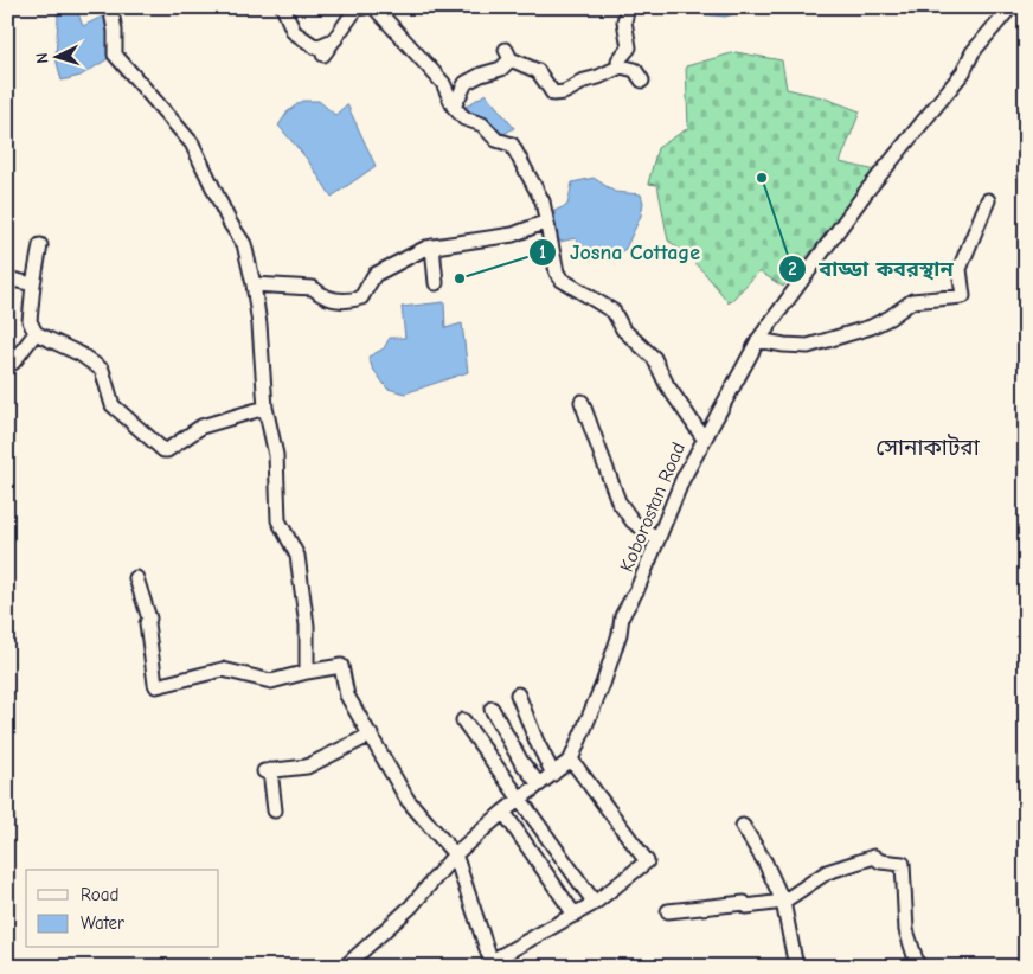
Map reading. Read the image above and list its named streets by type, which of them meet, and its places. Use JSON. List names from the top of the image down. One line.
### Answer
{"streets":{"street":["Koborostan Road"]},"districts":["সোনাকাটরা"],"places":["বাড্ডা কবরস্থান","Josna Cottage"],"legend":["Road","Water"],"north":"left"}
